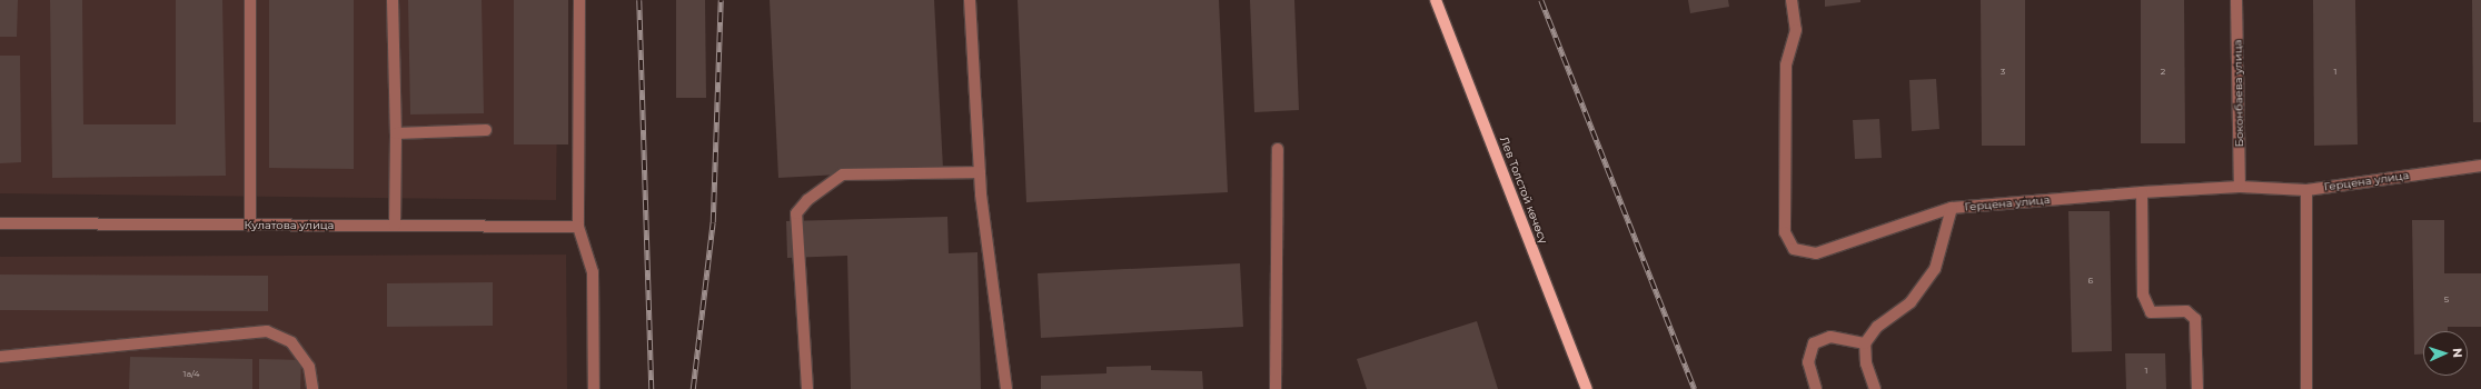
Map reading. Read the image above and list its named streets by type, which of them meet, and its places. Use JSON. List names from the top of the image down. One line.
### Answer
{"streets":{"main road":["Лев Толстой көчөсү"],"street":["Боконбаева улица","Герцена улица","Кулатова улица"]},"crossings":[["Боконбаева улица","Герцена улица"]],"house_numbers":["3","2","1","6","5","1","1а/4"],"north":"right"}
